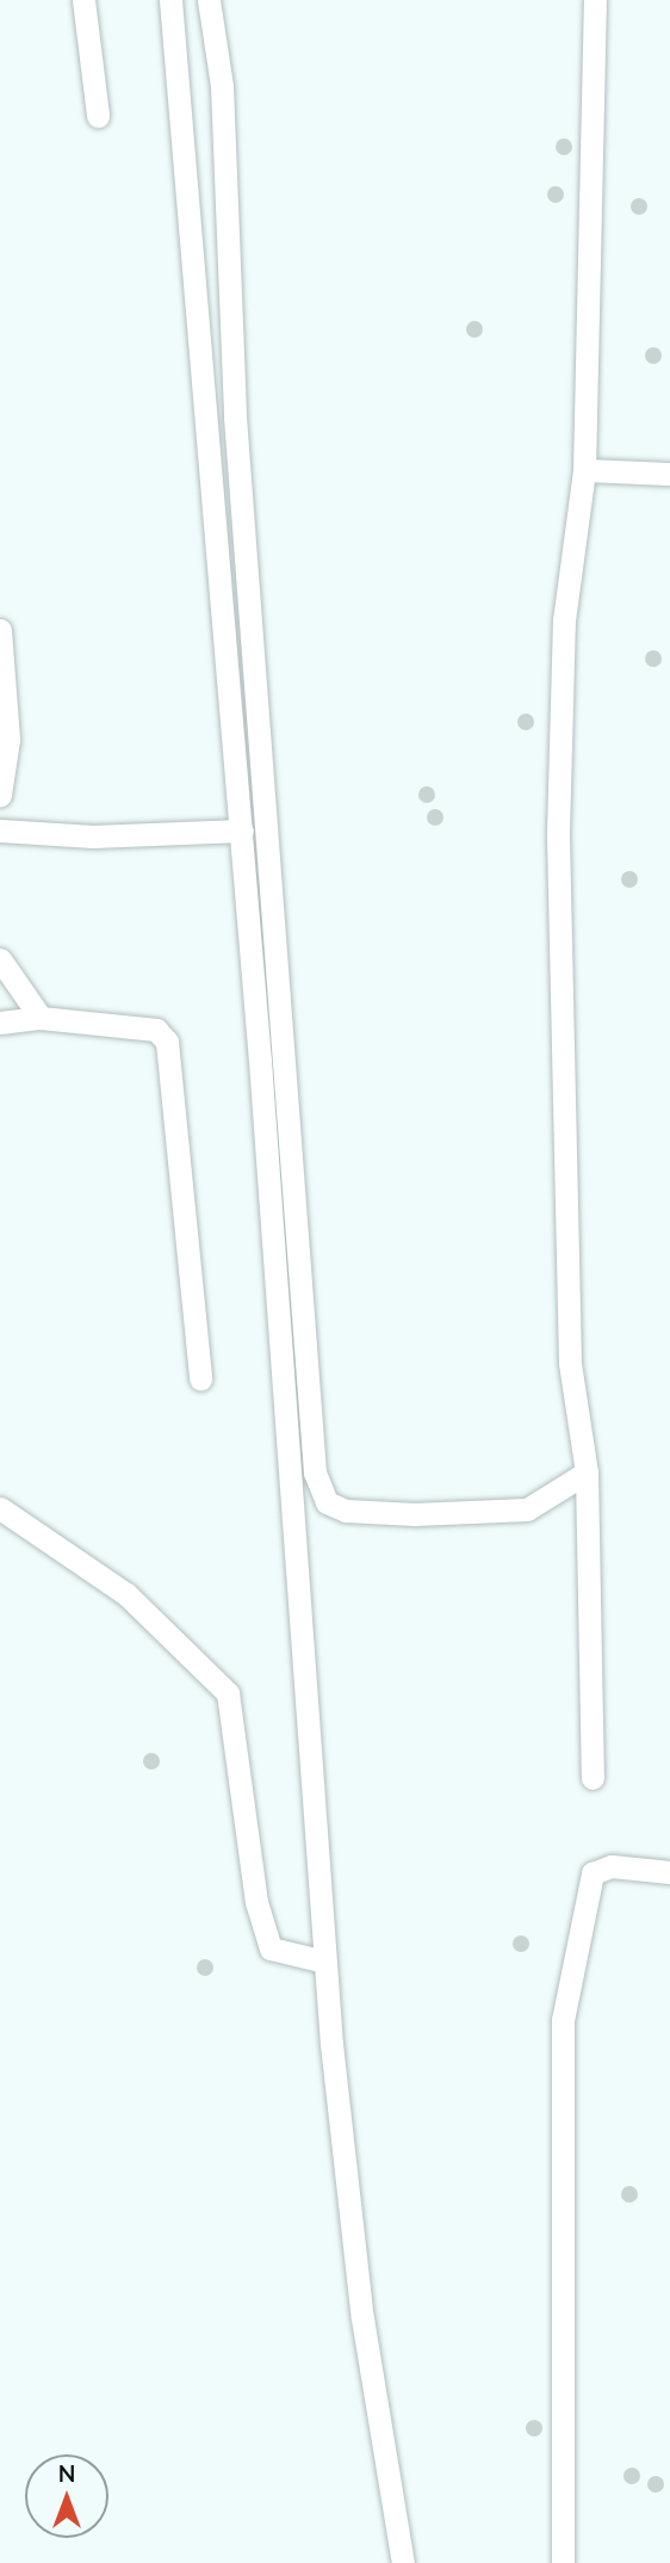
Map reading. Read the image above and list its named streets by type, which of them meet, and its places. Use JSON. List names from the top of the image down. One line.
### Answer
{"north":"top"}
